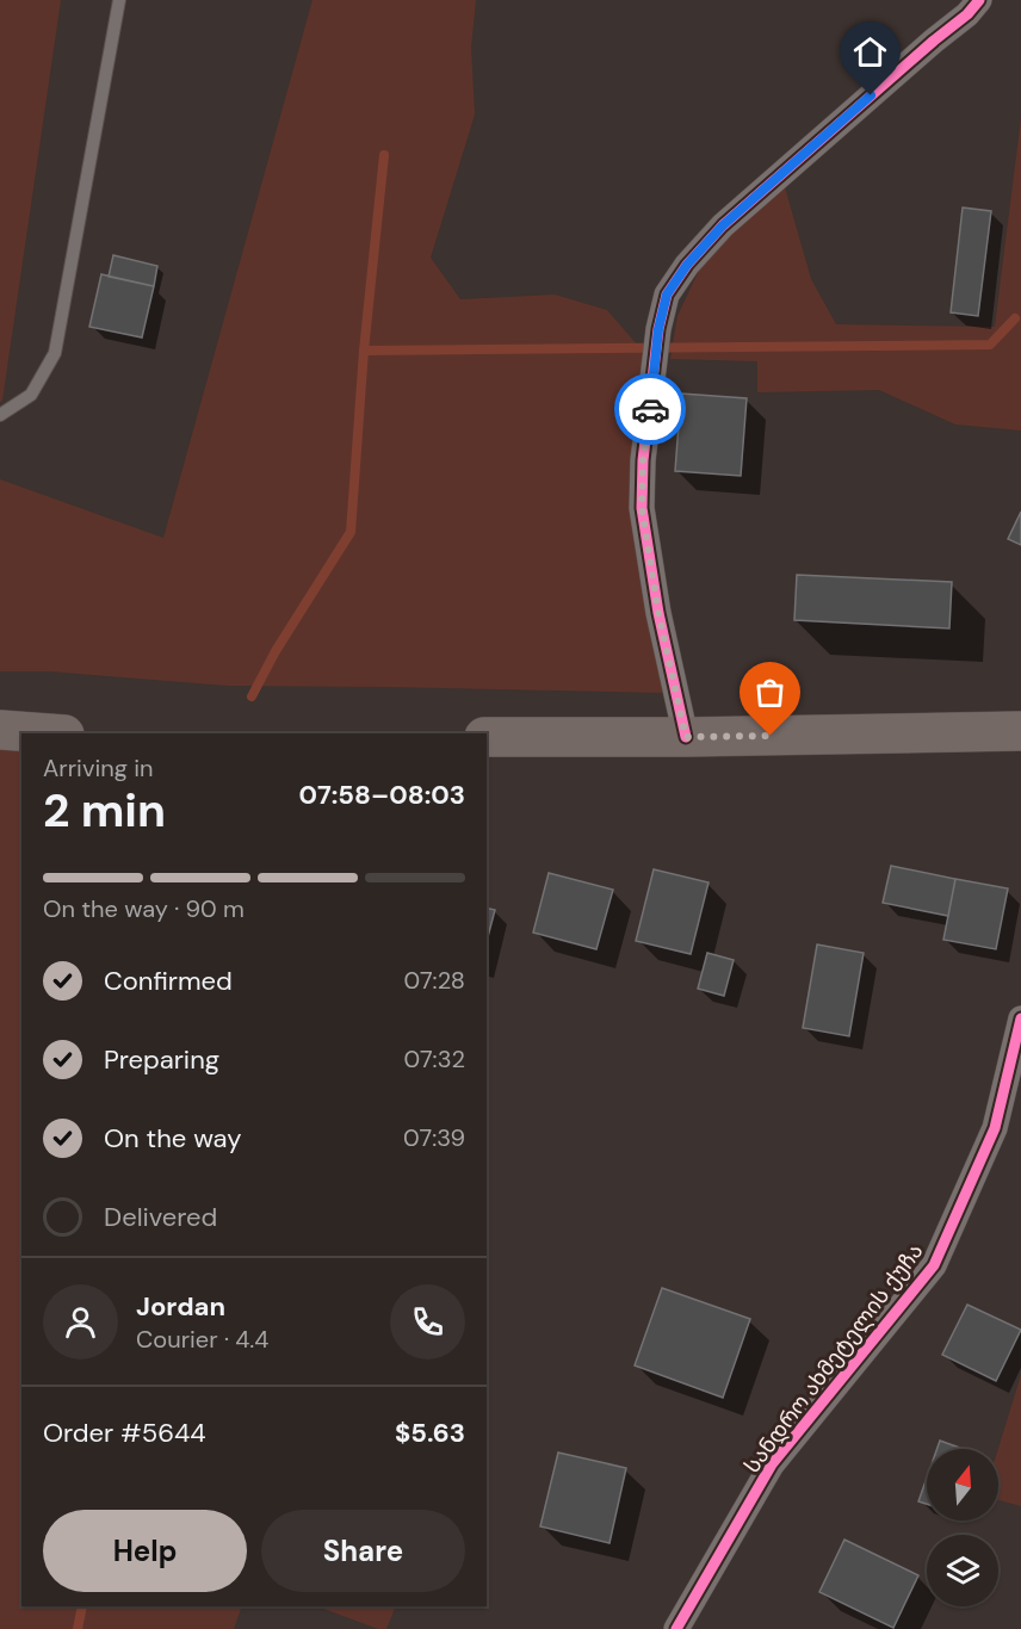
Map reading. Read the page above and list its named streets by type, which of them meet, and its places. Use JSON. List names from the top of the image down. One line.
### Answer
{"streets":{"street":["სანდრო ახმეტელის ქუჩა"]},"north":"top","page":{"heading":["2 min","Arriving in","07:58–08:03"],"panel":["Jordan","Courier · 4.4","Order #5644","$5.63"],"bar":"On the way · 90 m","list":[["Confirmed","07:28"],["Preparing","07:32"],["On the way","07:39"],"Delivered"],"buttons":["Help","Share"]}}
